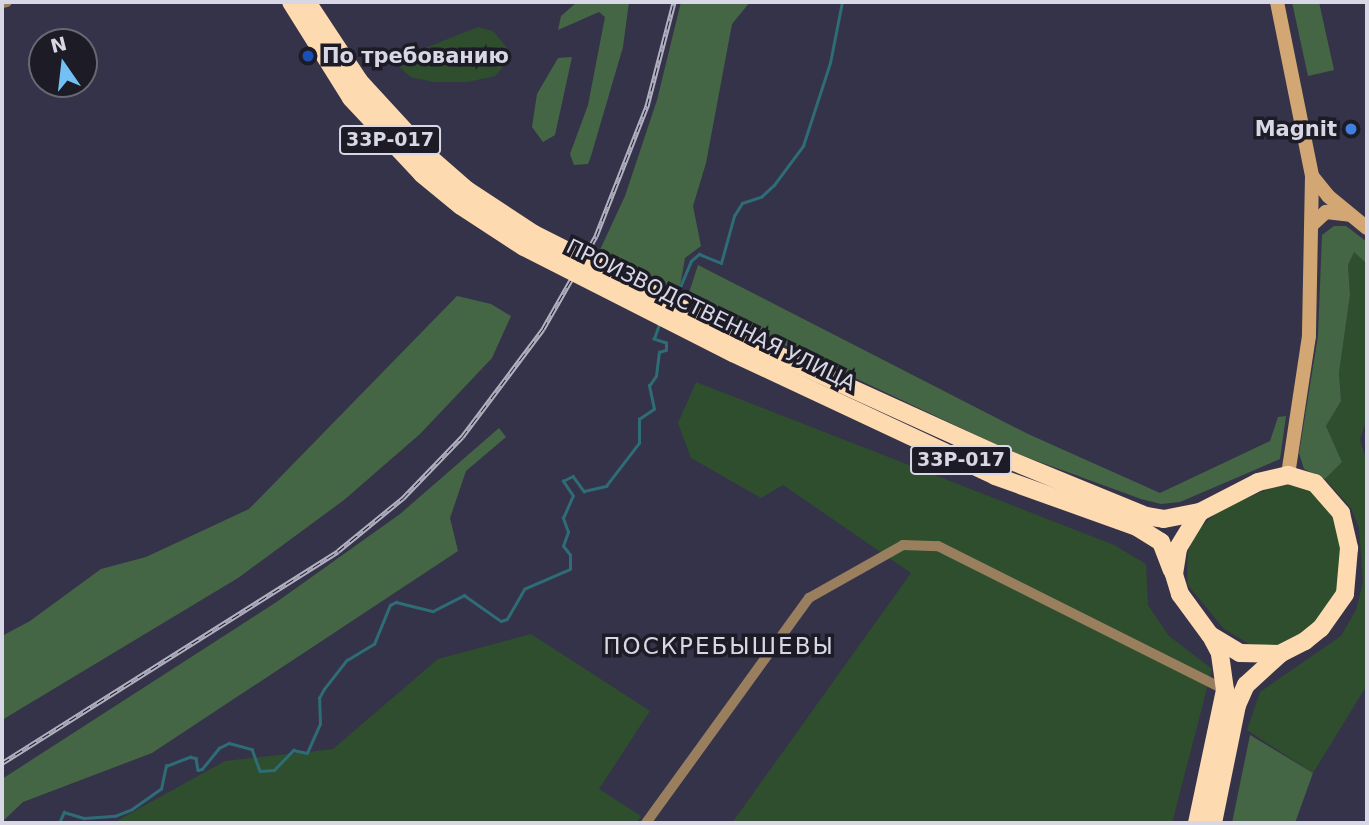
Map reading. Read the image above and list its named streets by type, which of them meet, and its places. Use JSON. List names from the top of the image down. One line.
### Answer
{"streets":{"highway":["33Р-017","ПРОИЗВОДСТВЕННАЯ УЛИЦА"]},"crossings":[["33Р-017","ПРОИЗВОДСТВЕННАЯ УЛИЦА"]],"districts":["ПОСКРЕБЫШЕВЫ"],"places":["По требованию","Magnit"],"north":"top"}
